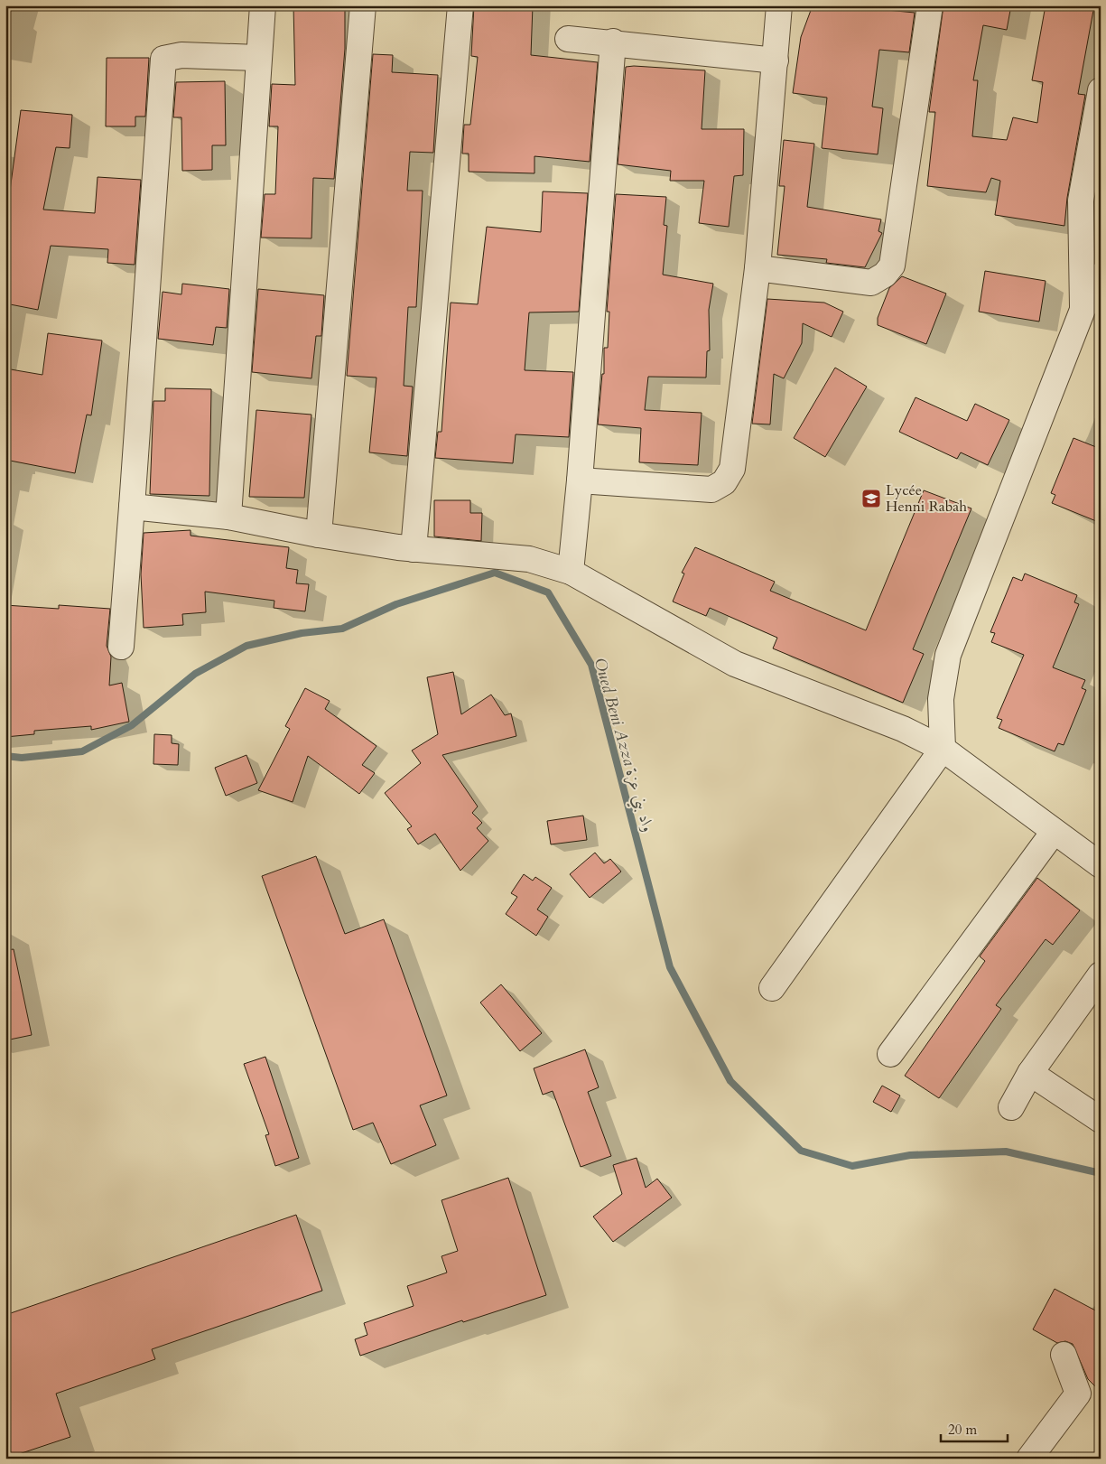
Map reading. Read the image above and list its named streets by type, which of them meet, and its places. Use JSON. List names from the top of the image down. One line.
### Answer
{"water":["Oued Beni Azza واد بني عزة"],"places":{"school or university":["Lycée Henni Rabah"]},"scale_bar":"20 m"}
